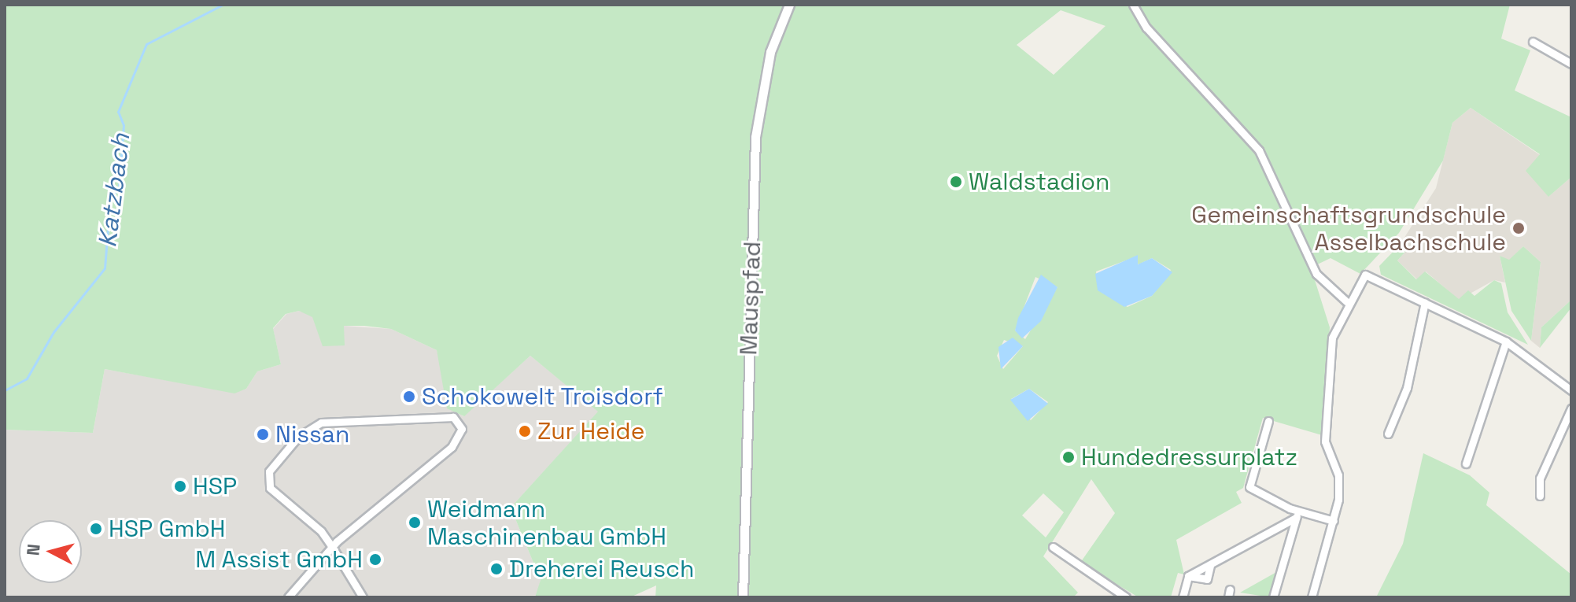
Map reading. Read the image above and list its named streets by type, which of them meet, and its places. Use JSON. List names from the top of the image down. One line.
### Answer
{"streets":{"street":["Mauspfad"]},"water":["Katzbach"],"places":["Waldstadion","Gemeinschaftsgrundschule Asselbachschule","Schokowelt Troisdorf","Zur Heide","Nissan","Hundedressurplatz","HSP","Weidmann Maschinenbau GmbH","HSP GmbH","M Assist GmbH","Dreherei Reusch"],"north":"left"}
